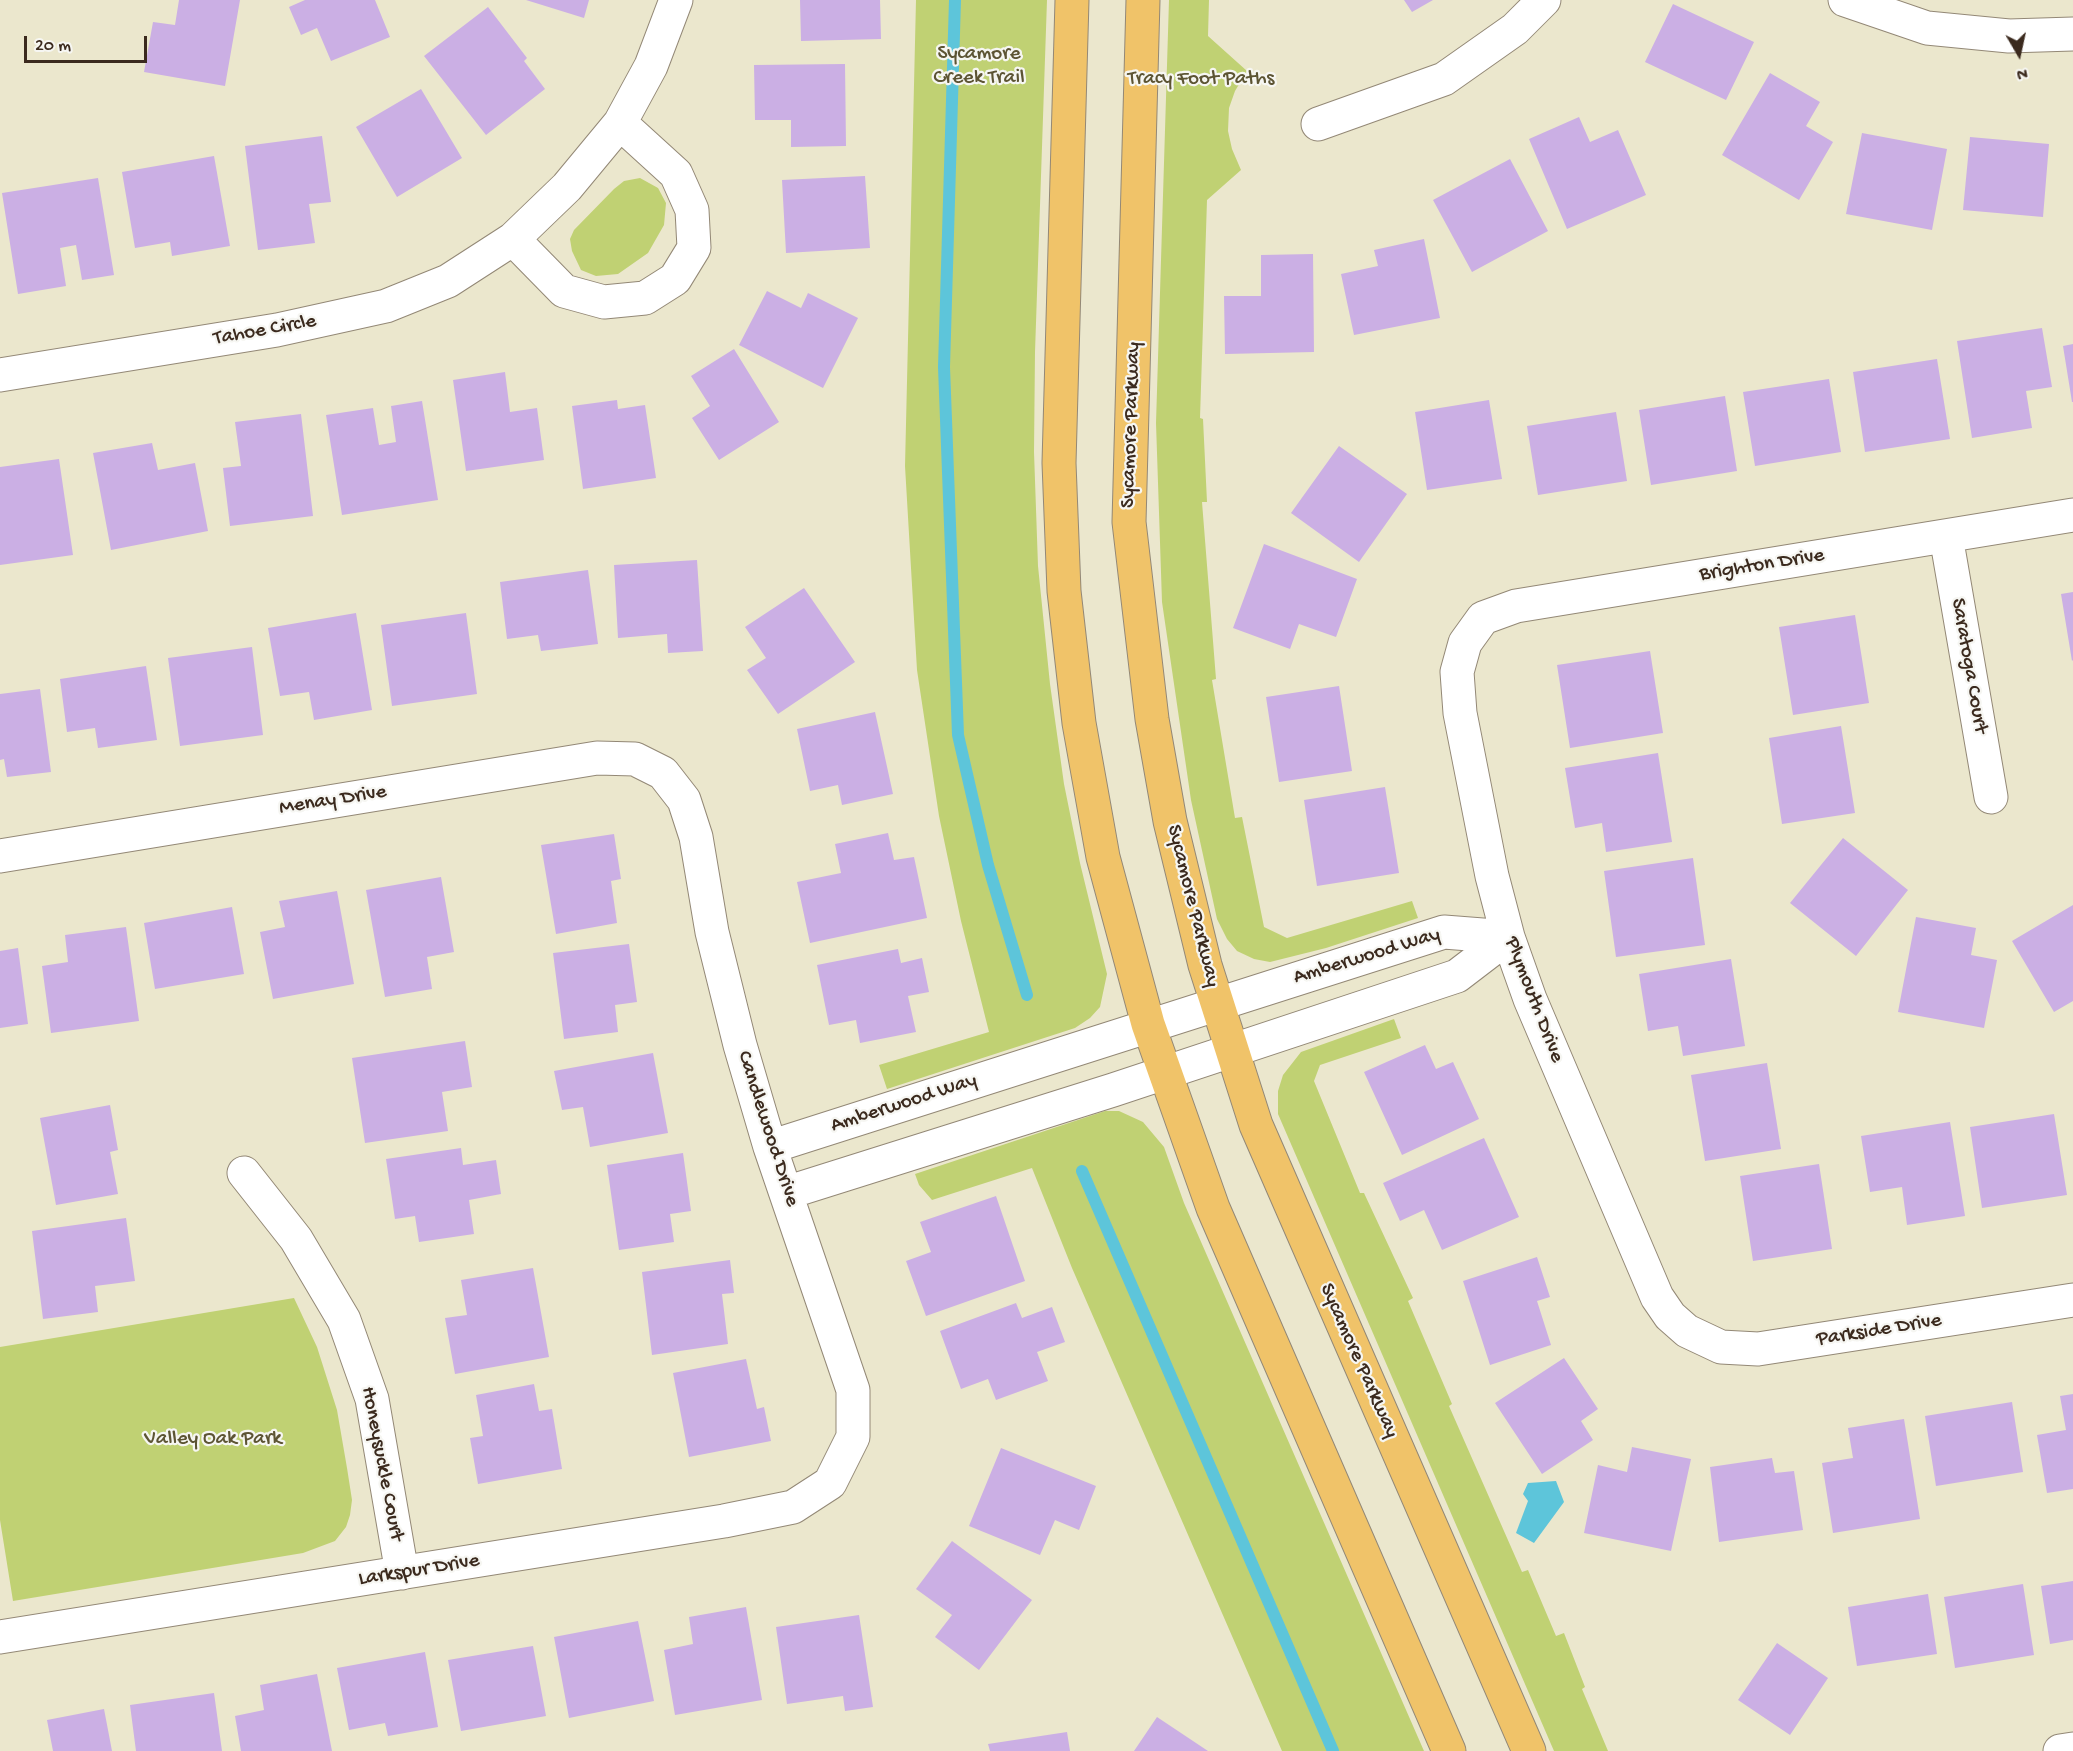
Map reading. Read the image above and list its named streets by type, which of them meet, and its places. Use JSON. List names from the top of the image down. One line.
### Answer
{"streets":{"main road":["Sycamore Parkway"],"street":["Tahoe Circle","Brighton Drive","Saratoga Court","Menay Drive","Amberwood Way","Plymouth Drive","Candlewood Drive","Parkside Drive","Honeysuckle Court","Larkspur Drive"]},"crossings":[["Sycamore Parkway","Amberwood Way"],["Brighton Drive","Saratoga Court"],["Brighton Drive","Plymouth Drive"],["Menay Drive","Candlewood Drive"],["Amberwood Way","Plymouth Drive"],["Amberwood Way","Candlewood Drive"],["Plymouth Drive","Parkside Drive"],["Candlewood Drive","Larkspur Drive"],["Honeysuckle Court","Larkspur Drive"]],"parks":["Sycamore Creek Trail","Tracy Foot Paths","Valley Oak Park"],"scale_bar":"20 m","north":"bottom"}
